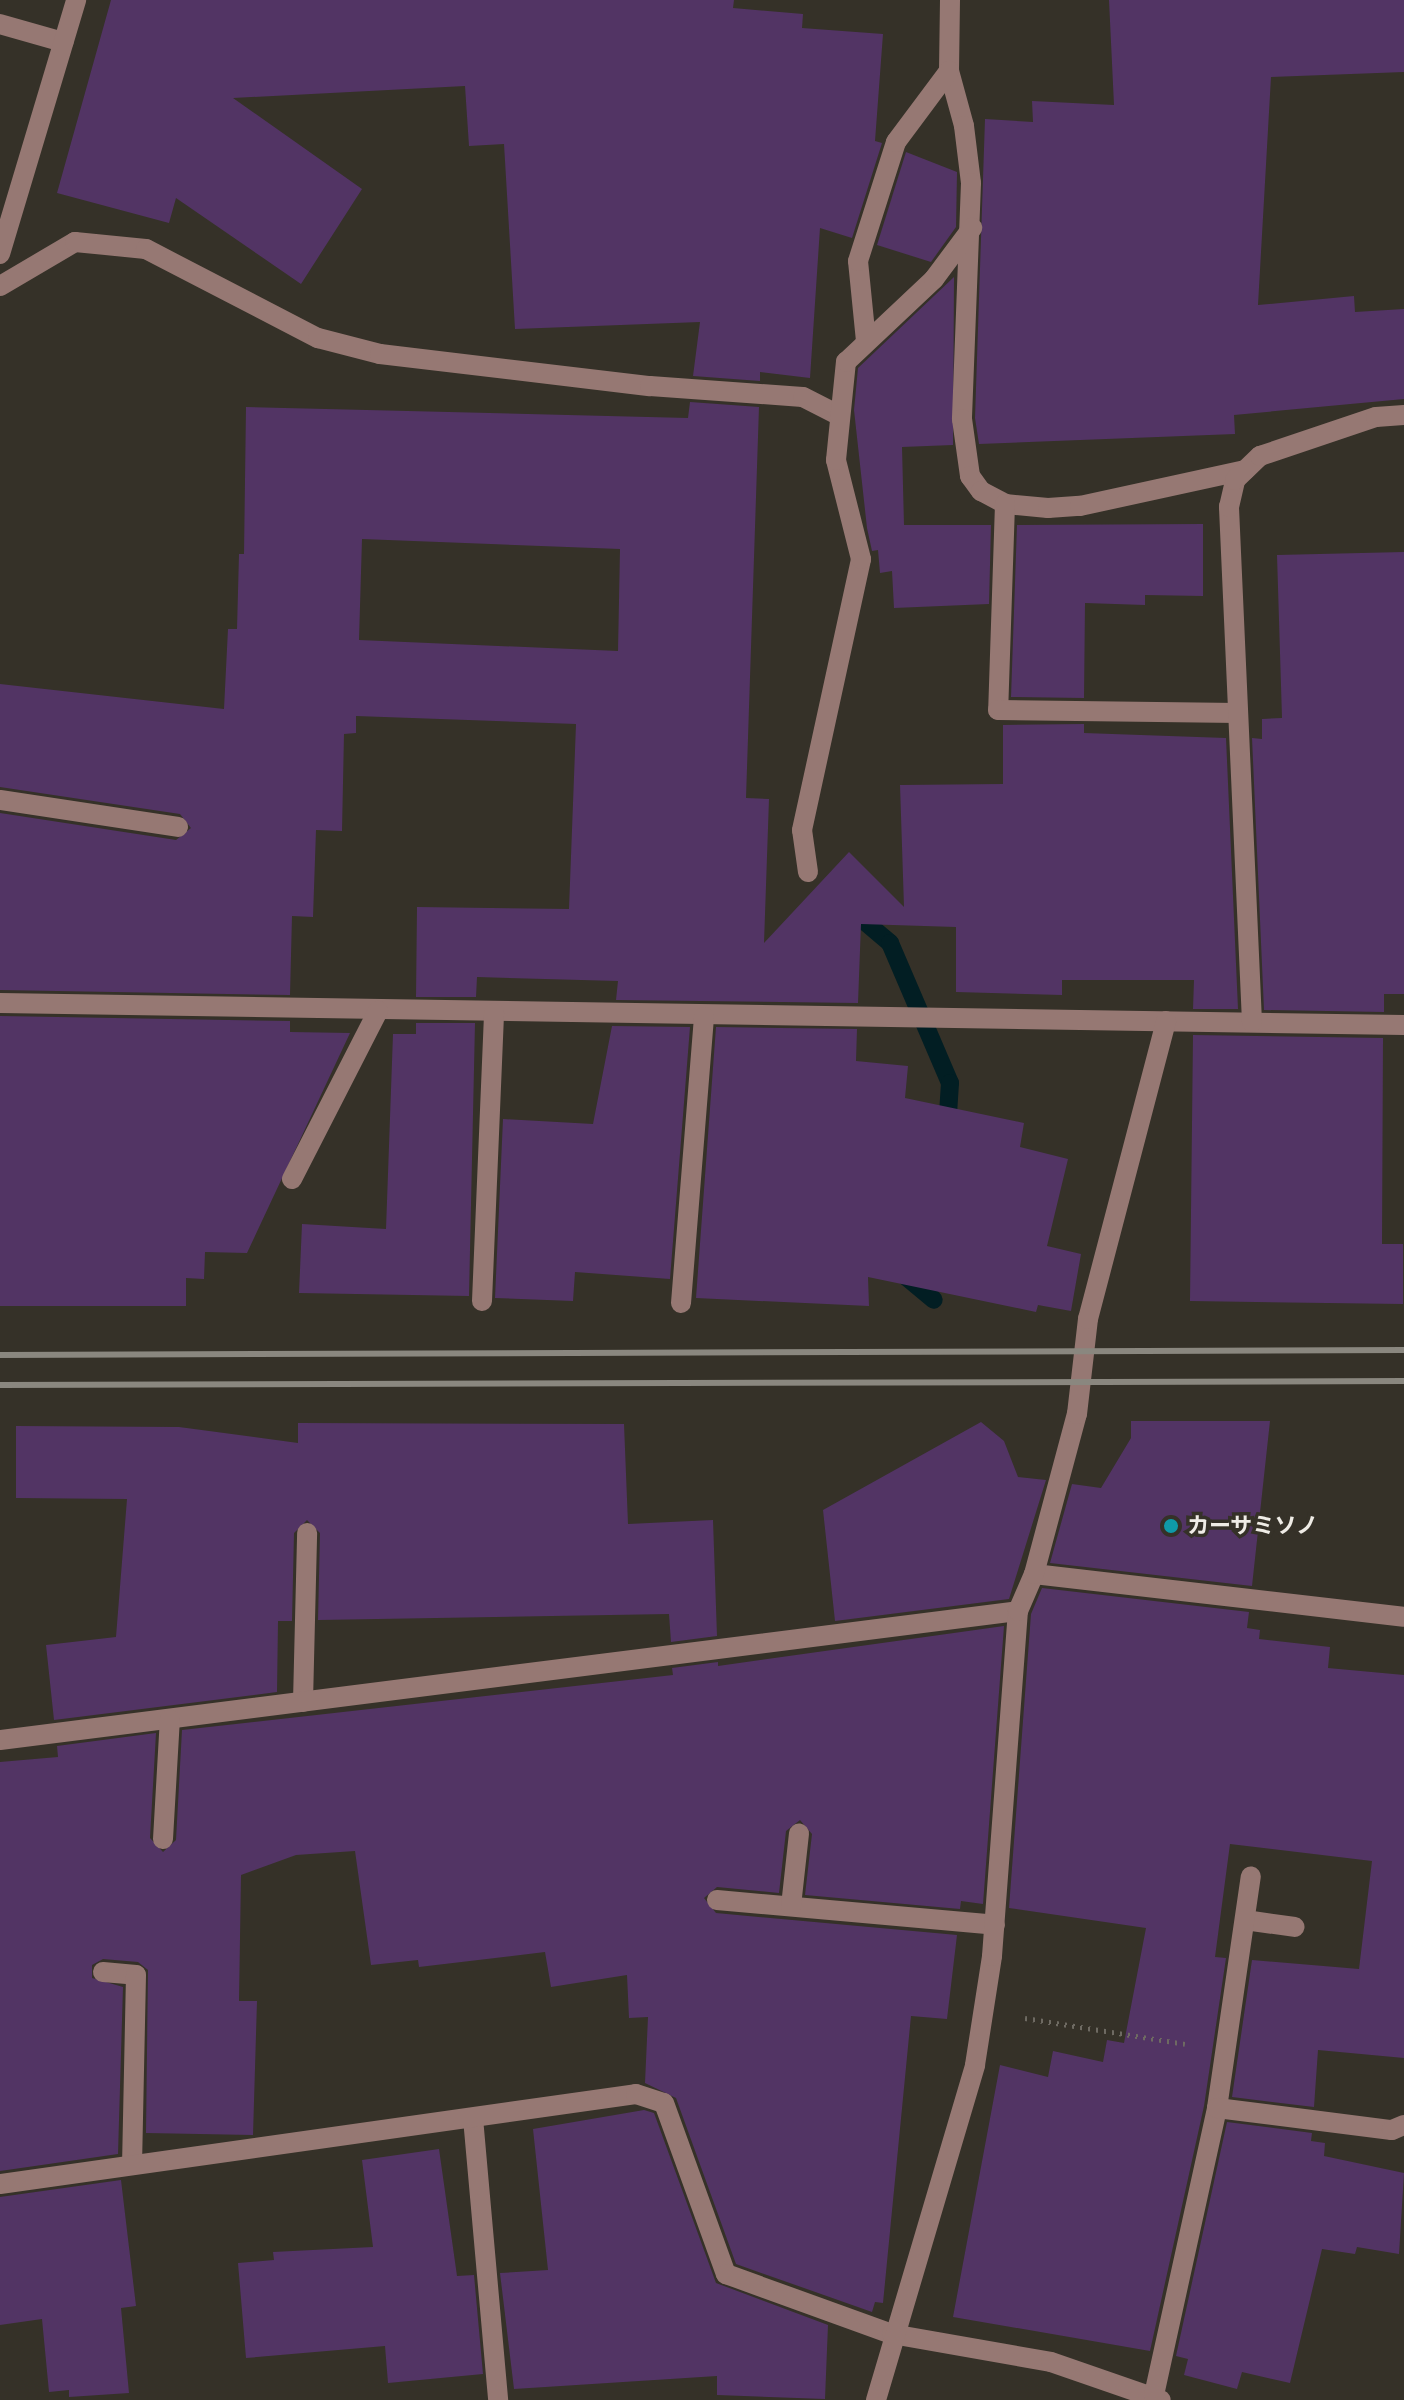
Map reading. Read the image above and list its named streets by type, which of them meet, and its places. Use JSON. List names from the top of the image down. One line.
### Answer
{"places":["カーサミソノ"]}
